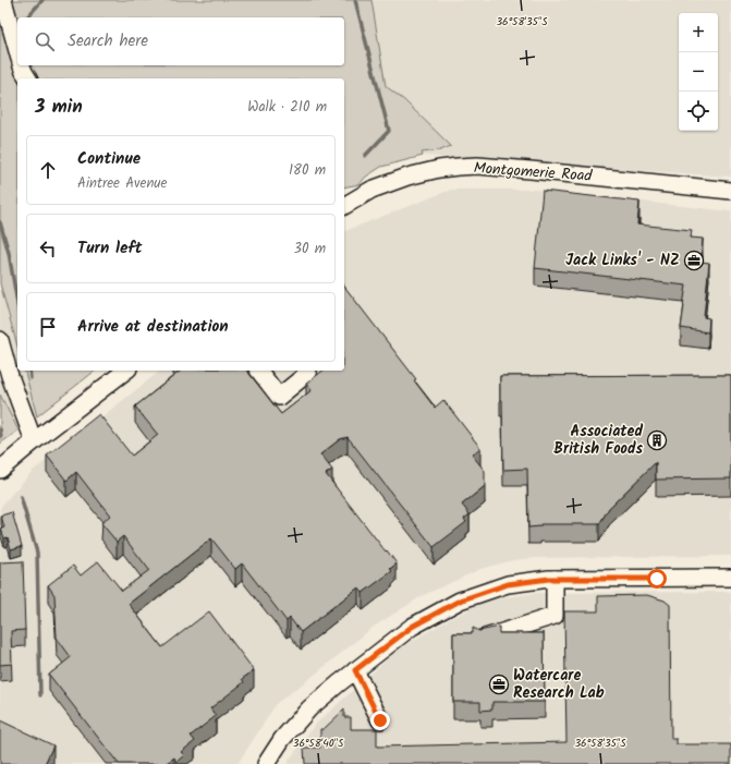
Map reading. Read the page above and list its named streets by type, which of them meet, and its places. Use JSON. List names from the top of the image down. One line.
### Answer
{"streets":{"street":["Montgomerie Road"]},"places":{"office":["Jack Links' - NZ","Watercare Research Lab"],"building":["Associated British Foods"]},"page":{"map_buttons":["+","−"],"search":"Search here","heading":["3 min","Walk · 210 m"],"list":[["Continue","Aintree Avenue","180 m"],["Turn left","30 m"],"Arrive at destination"]},"coordinates":["36°58'35\"S","36°58'40\"S"]}
